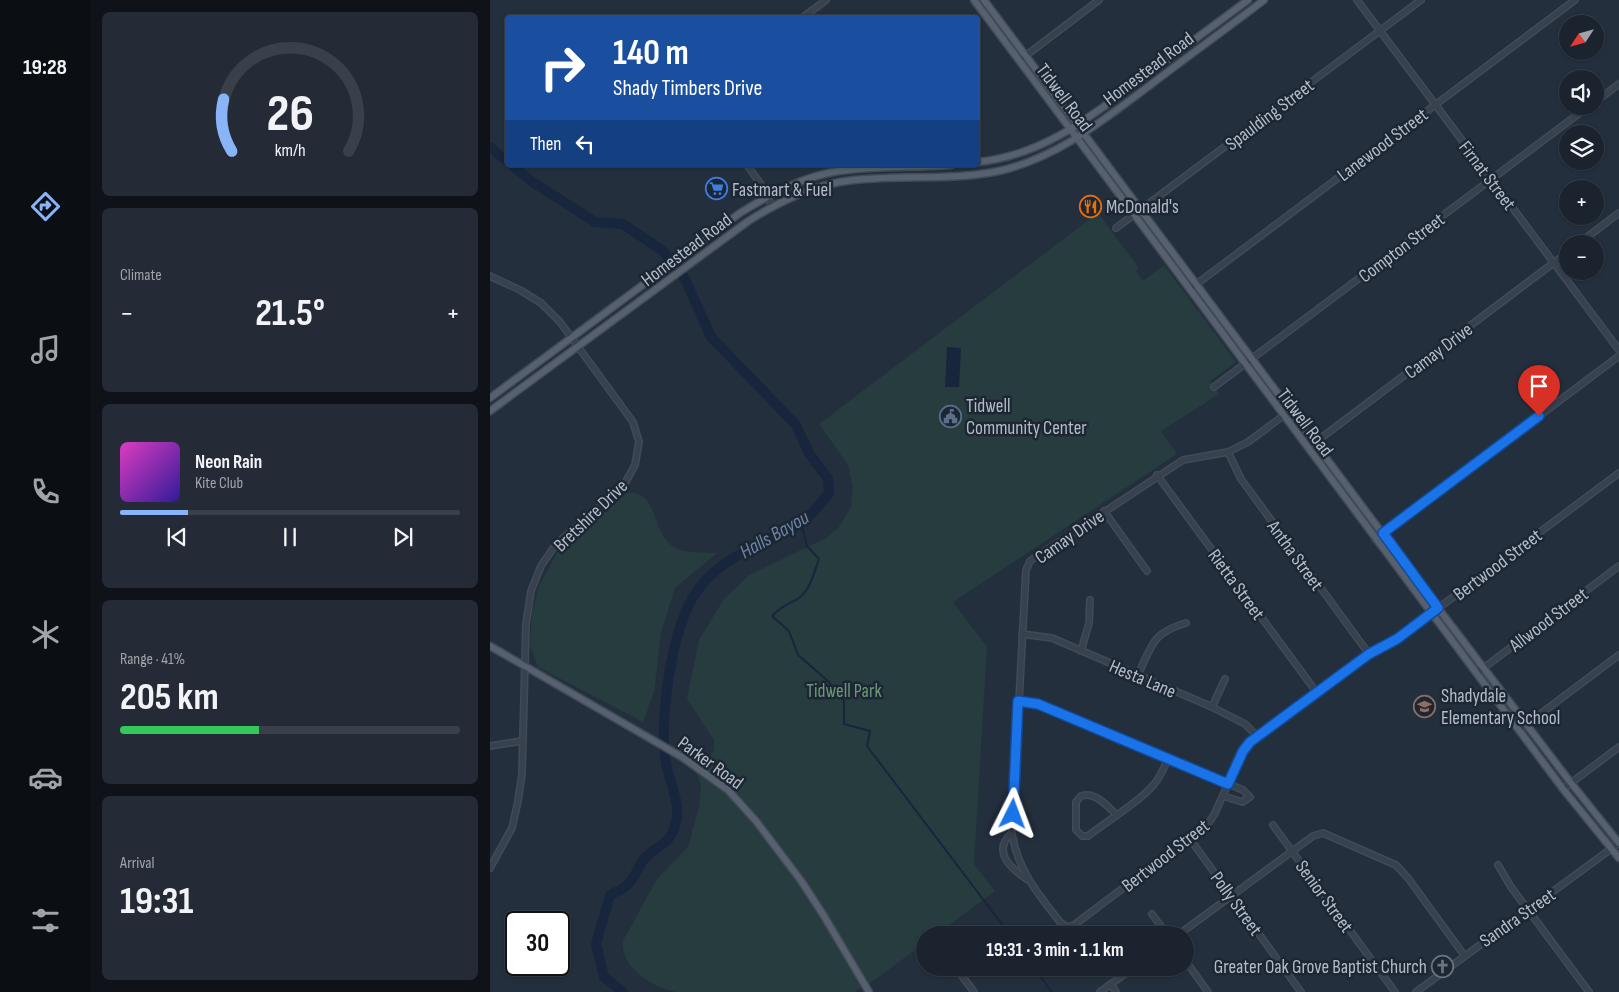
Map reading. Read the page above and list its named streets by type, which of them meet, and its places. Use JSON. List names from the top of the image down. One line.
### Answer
{"streets":{"main road":["Homestead Road","Tidwell Road","Parker Road"],"street":["Spaulding Street","Lanewood Street","Firnat Street","Compton Street","Camay Drive","Bretshire Drive","Antha Street","Bertwood Street","Rietta Street","Allwood Street","Hesta Lane","Senior Street","Polly Street","Sandra Street"]},"crossings":[["Homestead Road","Tidwell Road"],["Homestead Road","Bretshire Drive"],["Tidwell Road","Spaulding Street"],["Tidwell Road","Lanewood Street"],["Tidwell Road","Compton Street"],["Tidwell Road","Camay Drive"],["Tidwell Road","Bertwood Street"],["Tidwell Road","Allwood Street"],["Tidwell Road","Sandra Street"],["Spaulding Street","Firnat Street"],["Lanewood Street","Firnat Street"],["Firnat Street","Compton Street"],["Firnat Street","Camay Drive"],["Camay Drive","Antha Street"],["Camay Drive","Bertwood Street"],["Camay Drive","Rietta Street"],["Camay Drive","Hesta Lane"],["Bretshire Drive","Parker Road"],["Antha Street","Bertwood Street"],["Bertwood Street","Rietta Street"],["Bertwood Street","Hesta Lane"],["Bertwood Street","Polly Street"]],"water":["Halls Bayou"],"parks":["Tidwell Park"],"places":{"supermarket":["Fastmart & Fuel"],"restaurant":["McDonald's"],"public building":["Tidwell Community Center"],"school or university":["Shadydale Elementary School"],"church":["Greater Oak Grove Baptist Church"]},"north":"bottom left","page":{"tabs":"19:28","map_buttons":["+","−"],"turn":["140 m","Shady Timbers Drive"],"then":"Then","tile":["Climate",["Range · 41%","205 km"],["Arrival","19:31"]],"heat":["−","21.5°","+"],"song":["Neon Rain","Kite Club"],"limit":"30","trip":"19:31 · 3 min · 1.1 km","gauge":["26","km/h"]}}
